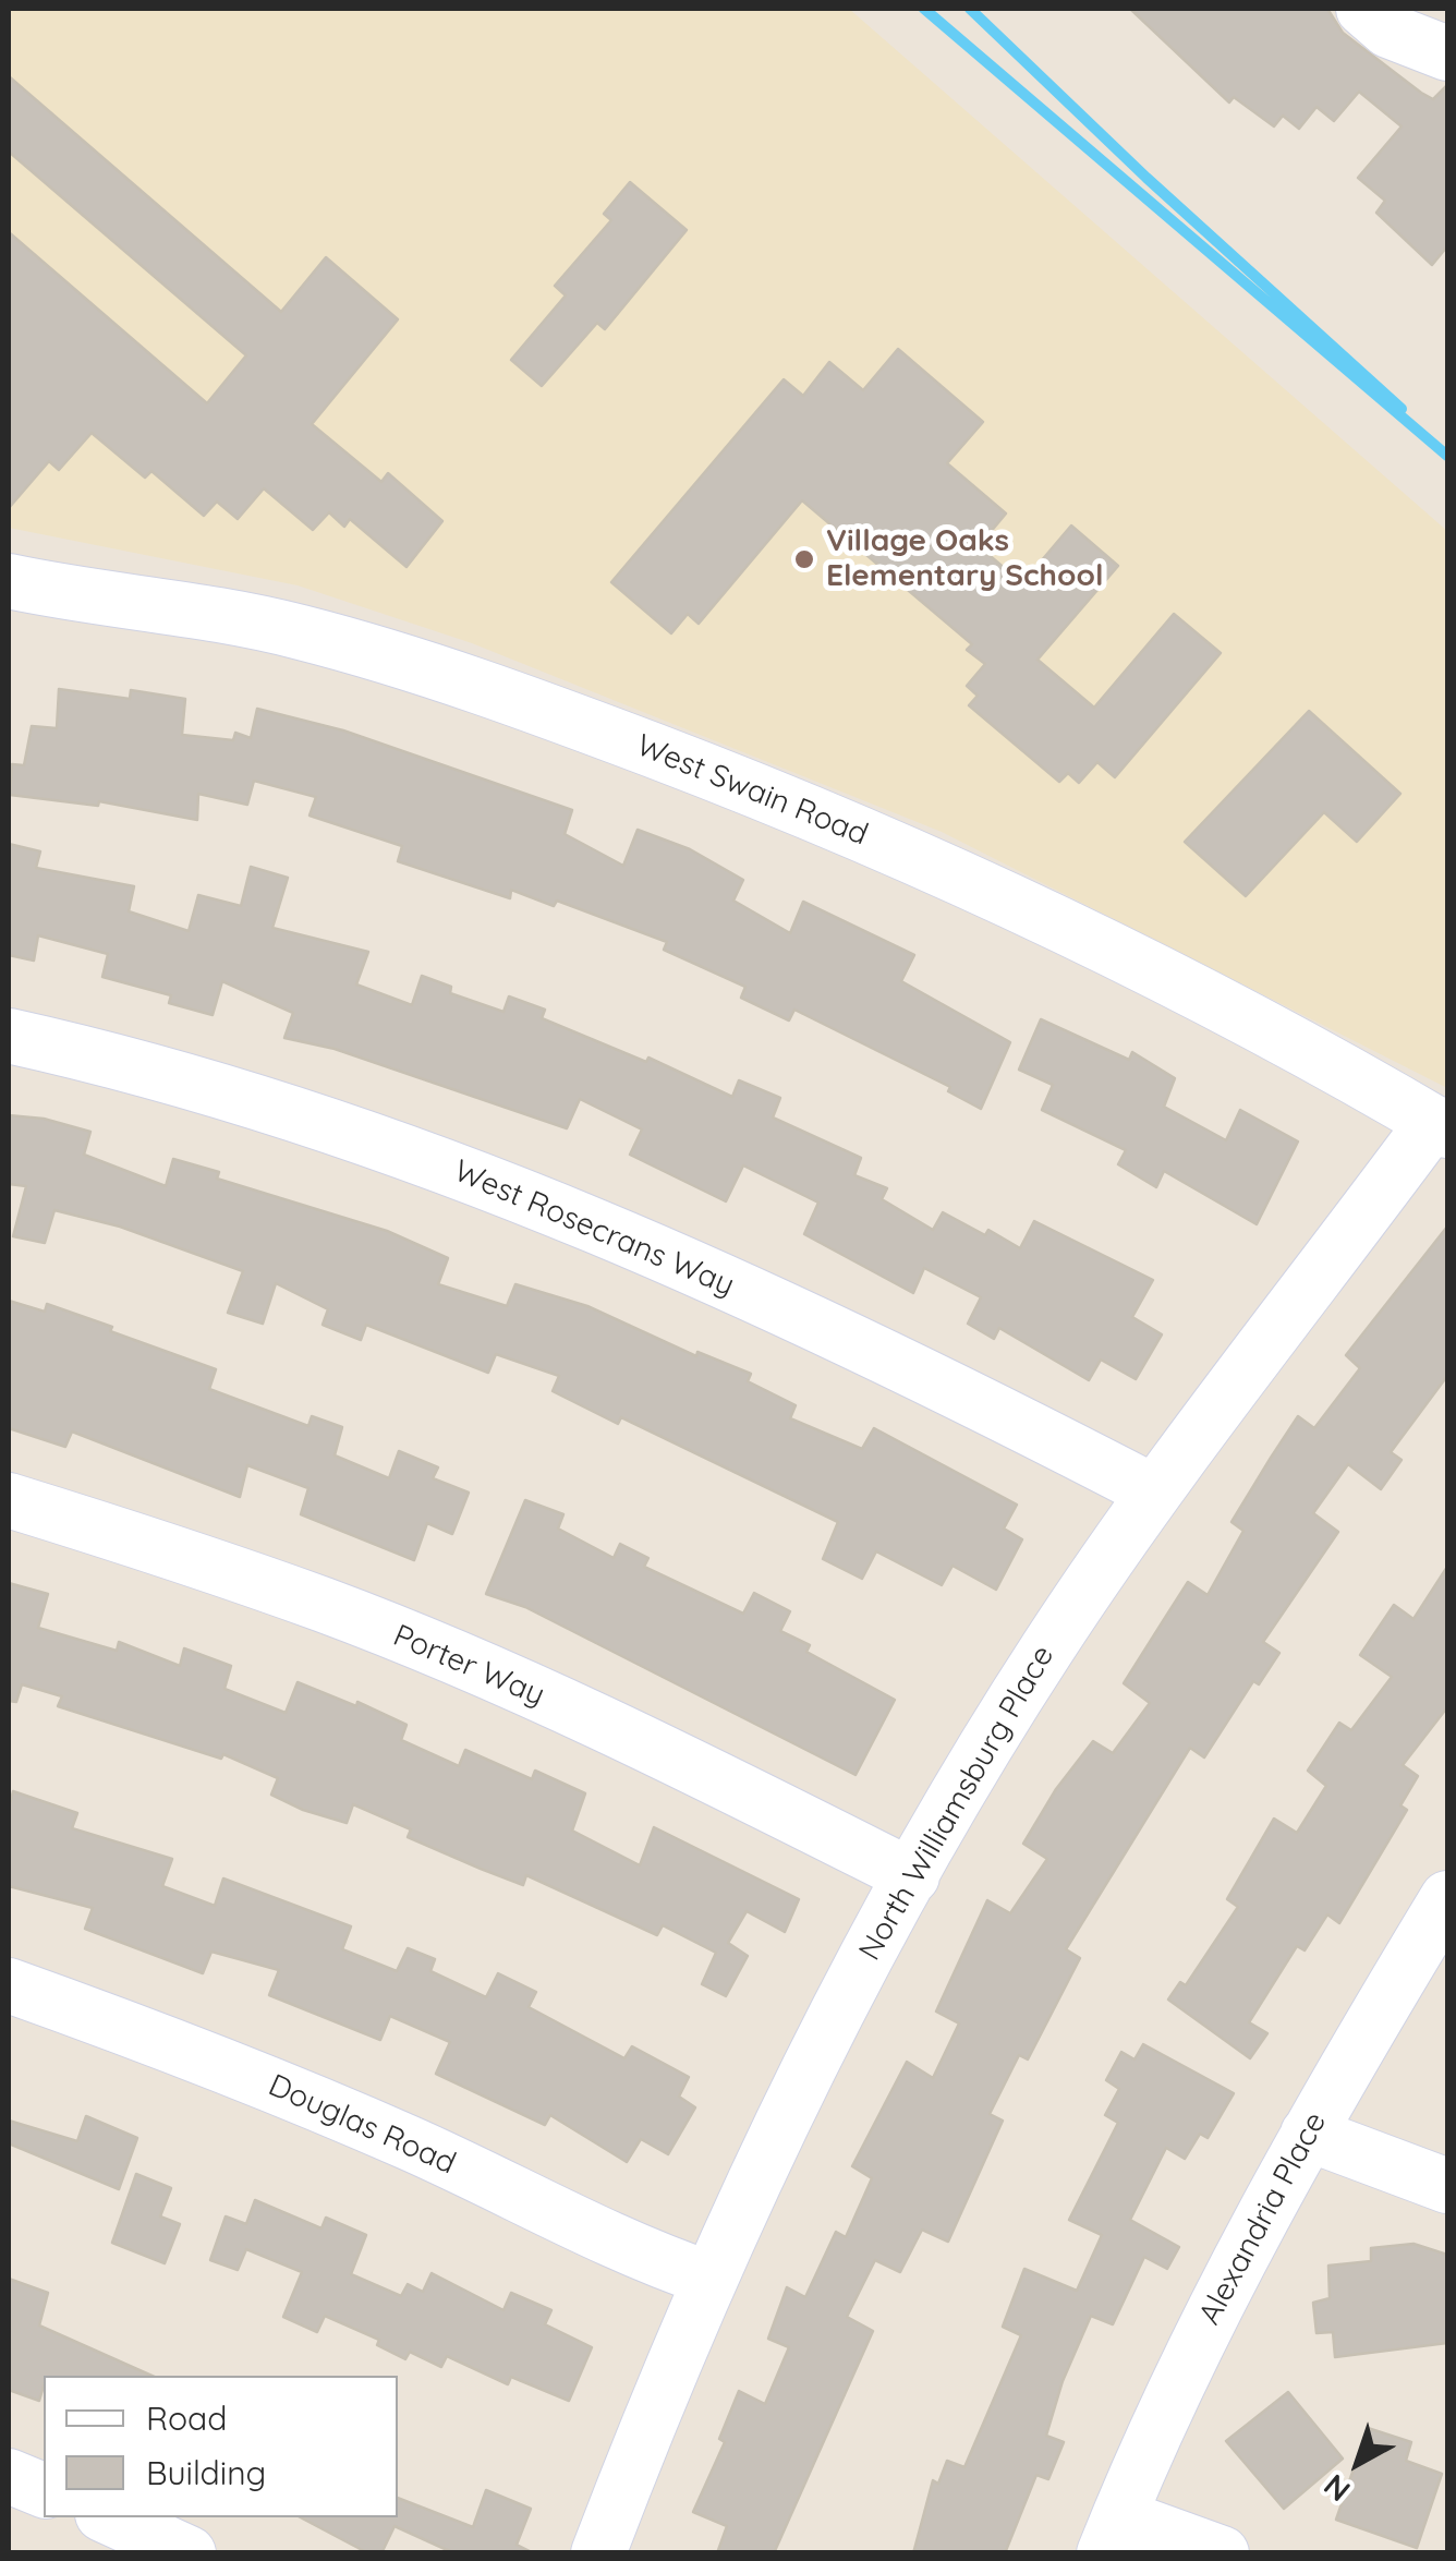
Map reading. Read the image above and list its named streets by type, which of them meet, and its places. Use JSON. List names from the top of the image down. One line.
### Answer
{"streets":{"street":["West Swain Road","West Rosecrans Way","Porter Way","North Williamsburg Place","Douglas Road","Alexandria Place"]},"crossings":[["West Swain Road","North Williamsburg Place"],["West Rosecrans Way","North Williamsburg Place"],["Porter Way","North Williamsburg Place"],["North Williamsburg Place","Douglas Road"]],"places":["Village Oaks Elementary School"],"legend":["Road","Building"],"north":"bottom left"}
